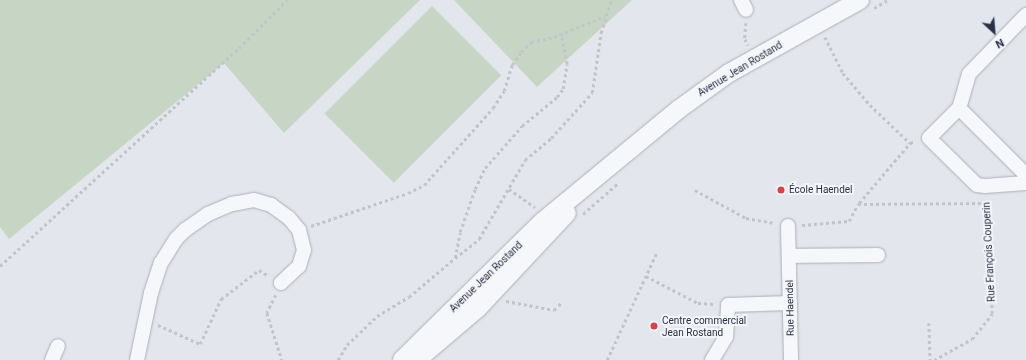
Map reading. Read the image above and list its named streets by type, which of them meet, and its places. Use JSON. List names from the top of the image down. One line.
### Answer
{"streets":{"street":["Avenue Jean Rostand","Rue Haendel"],"path":["Rue François Couperin"]},"places":["École Haendel","Centre commercial Jean Rostand"],"north":"bottom right"}
